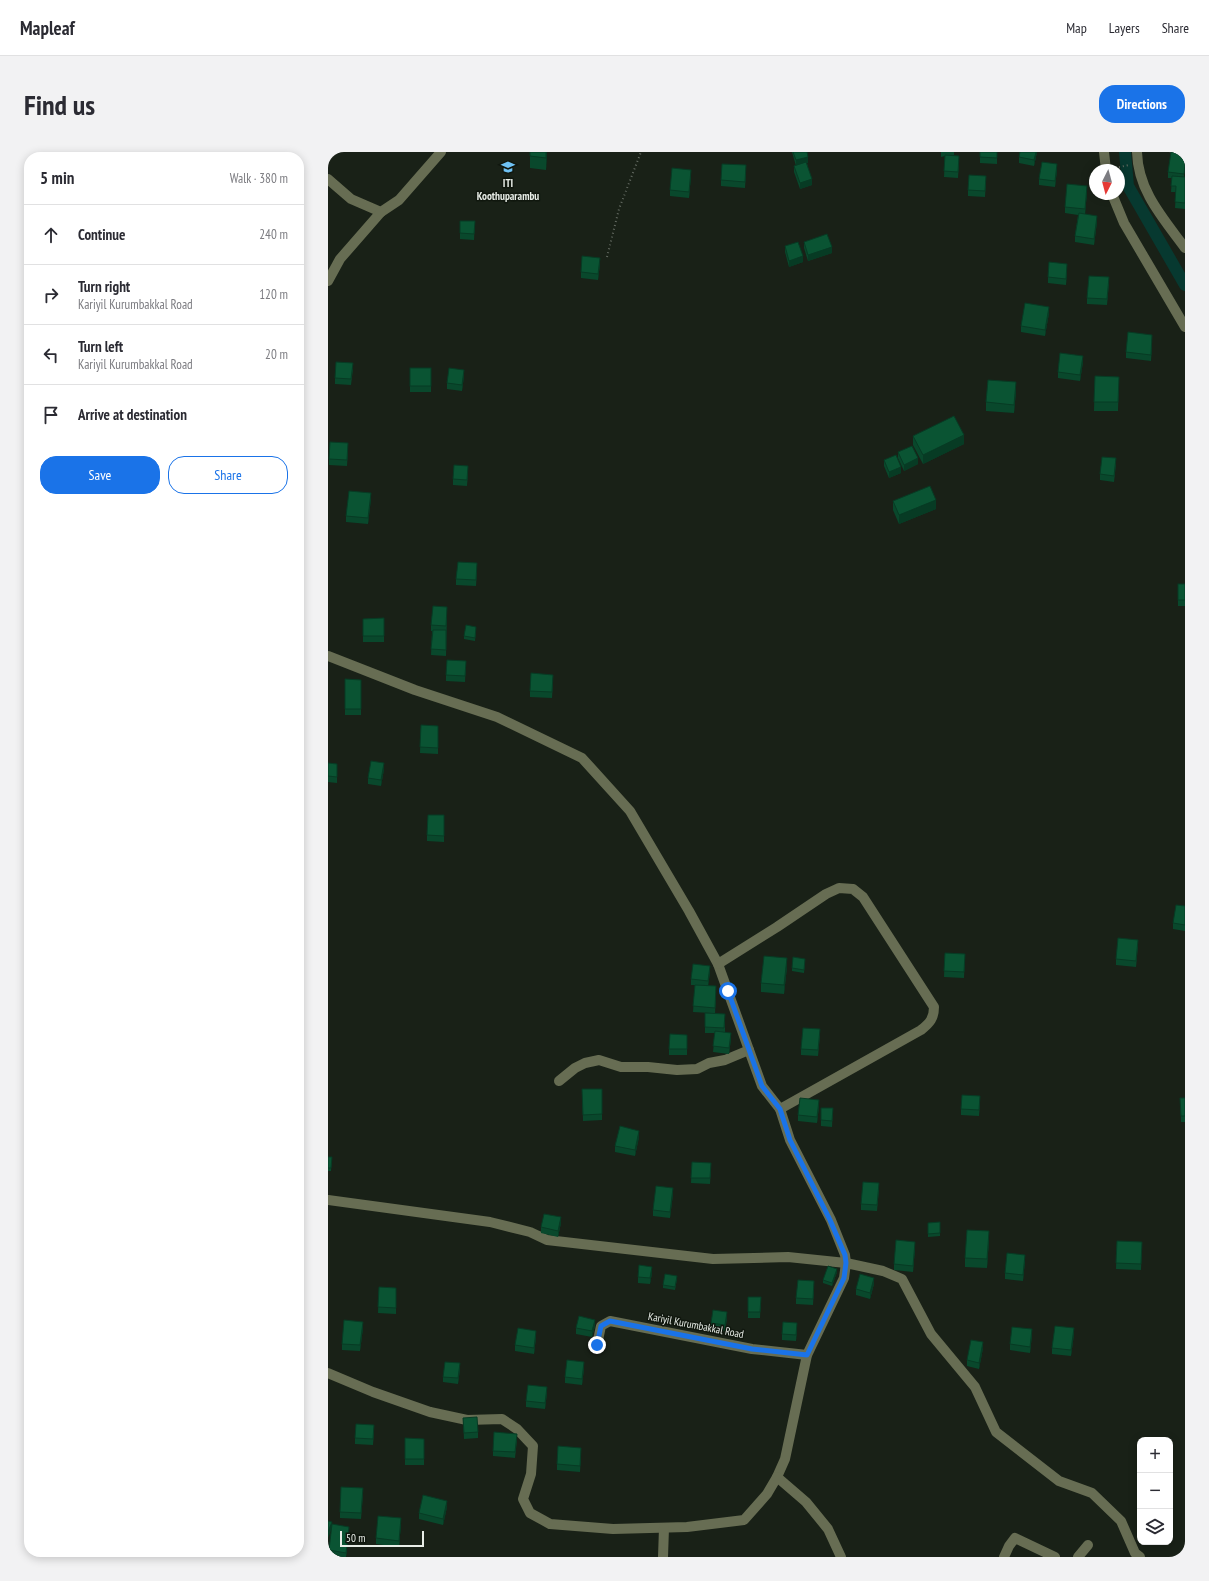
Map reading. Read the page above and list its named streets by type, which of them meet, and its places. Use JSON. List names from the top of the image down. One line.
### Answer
{"streets":{"street":["Kariyil Kurumbakkal Road"]},"places":{"school or university":["ITI Koothuparambu"]},"scale_bar":"50 m","north":"bottom","page":{"header":"Mapleaf","nav":["Map","Layers","Share"],"buttons":["Directions",["Save","Share"]],"title":"Find us","heading":["5 min","Walk · 380 m"],"list":[["Continue","240 m"],["Turn right","Kariyil Kurumbakkal Road","120 m"],["Turn left","Kariyil Kurumbakkal Road","20 m"],"Arrive at destination"],"map_buttons":["+","−"],"scale":"50 m"}}
